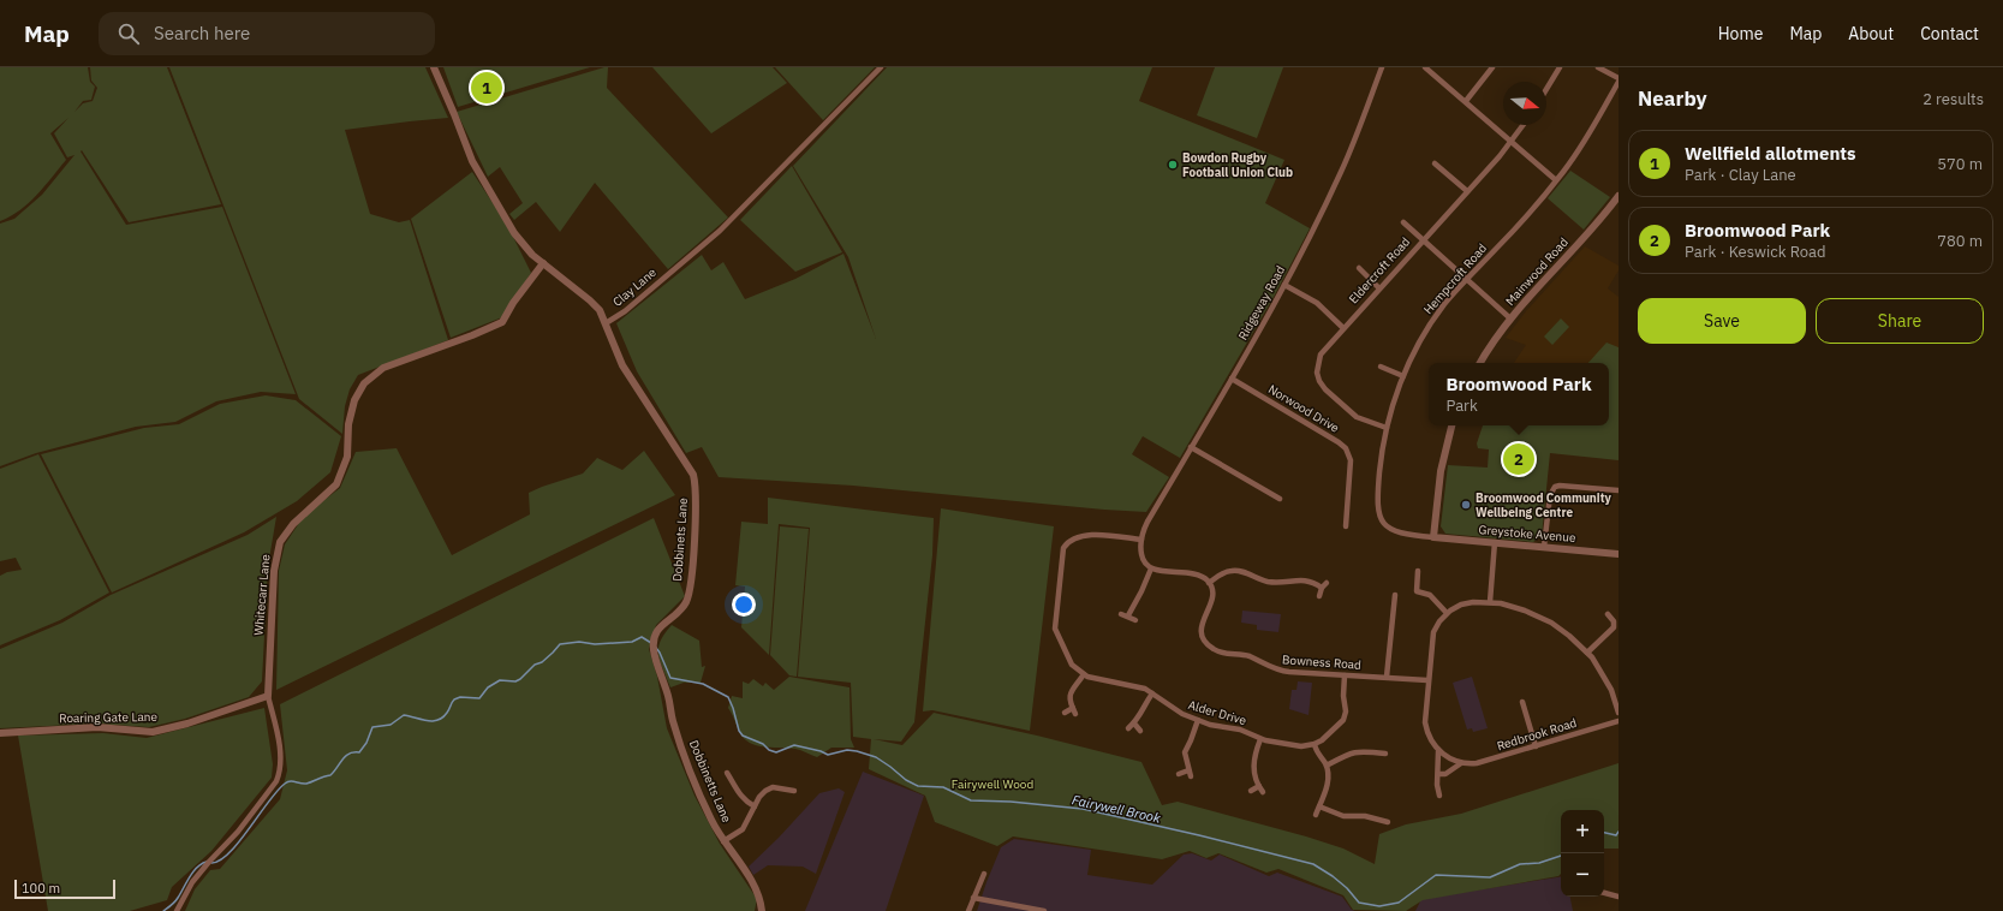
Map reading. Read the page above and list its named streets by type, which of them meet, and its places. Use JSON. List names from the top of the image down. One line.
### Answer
{"streets":{"street":["Eldercroft Road","Mainwood Road","Hempcroft Road","Clay Lane","Ridgeway Road","Norwood Drive","Greystoke Avenue","Dobbinets Lane","Whitecarr Lane","Bowness Road","Alder Drive","Roaring Gate Lane","Redbrook Road","Dobbinetts Lane"]},"crossings":[["Eldercroft Road","Hempcroft Road"],["Hempcroft Road","Greystoke Avenue"],["Clay Lane","Dobbinets Lane"],["Clay Lane","Whitecarr Lane"],["Ridgeway Road","Norwood Drive"],["Ridgeway Road","Alder Drive"],["Dobbinets Lane","Dobbinetts Lane"],["Whitecarr Lane","Roaring Gate Lane"]],"water":["Fairywell Brook"],"parks":["Fairywell Wood"],"places":["Bowdon Rugby Football Union Club","Broomwood Community Wellbeing Centre"],"scale_bar":"100 m","north":"right","page":{"header":"Map","search":"Search here","nav":["Home","Map","About","Contact"],"heading":["Nearby","2 results"],"pins":["1","2"],"list":[{"mark":"1","name":"Wellfield allotments","note":"Park · Clay Lane","value":"570 m"},{"mark":"2","name":"Broomwood Park","note":"Park · Keswick Road","value":"780 m"}],"buttons":["Save","Share"],"popup":["Broomwood Park","Park"],"map_buttons":["+","−"],"scale":"100 m"}}
